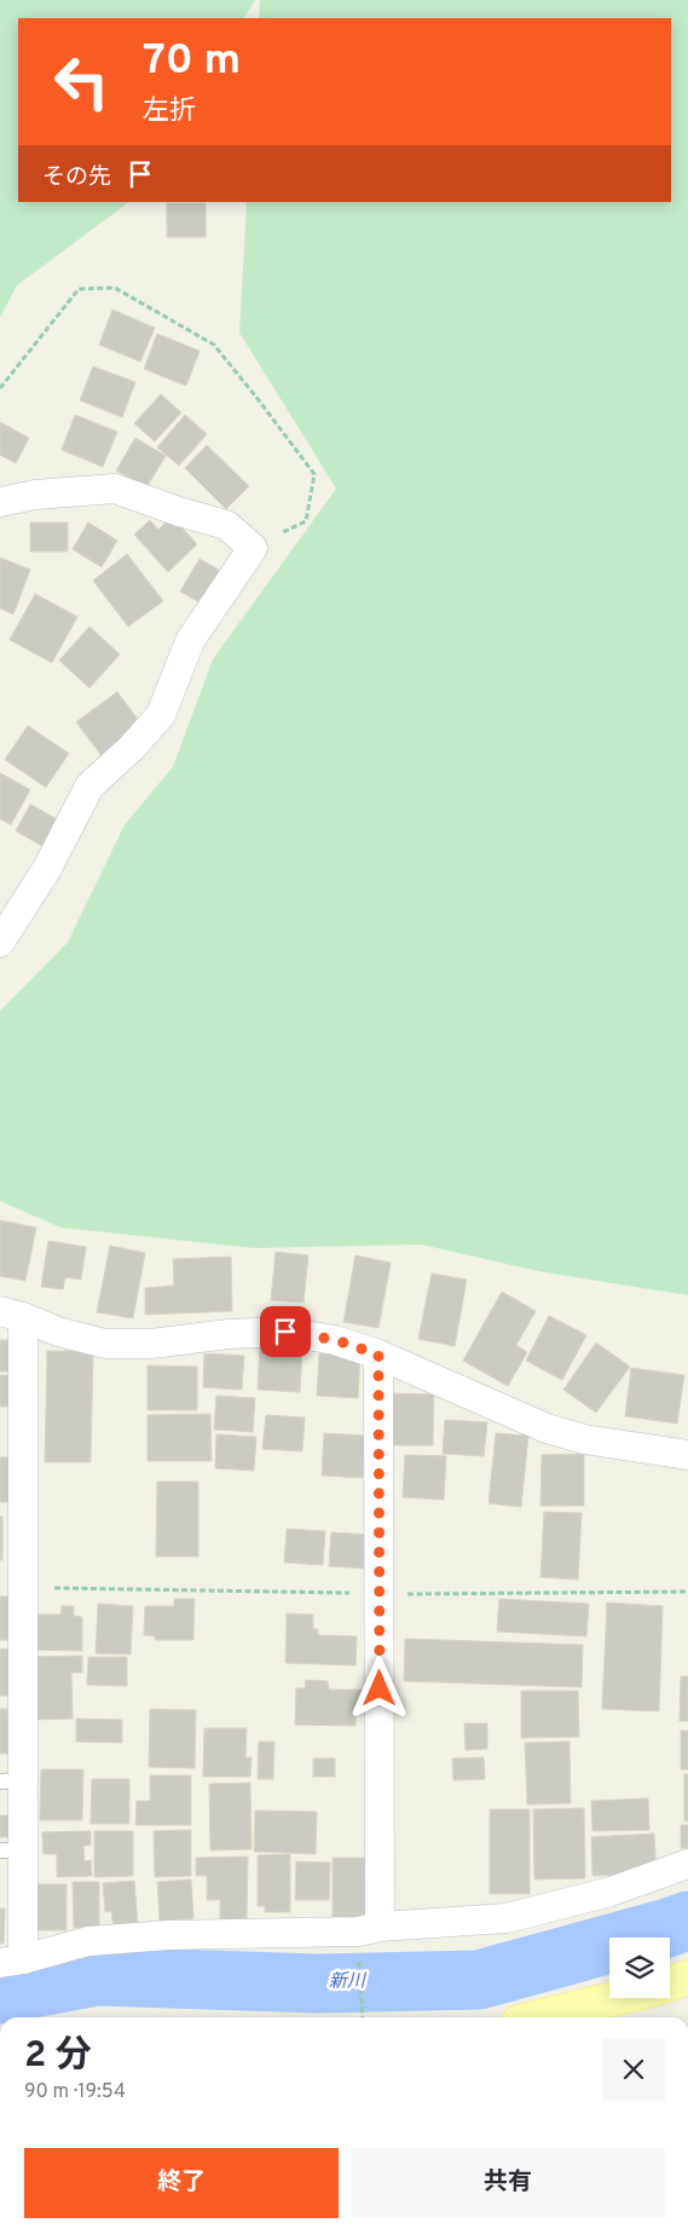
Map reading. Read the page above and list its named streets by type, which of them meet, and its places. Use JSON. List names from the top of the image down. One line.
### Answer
{"water":["新川"],"page":{"turn":["70 m","左折"],"then":"その先","heading":["2 分","90 m · 19:54"],"buttons":["終了","共有"]}}
